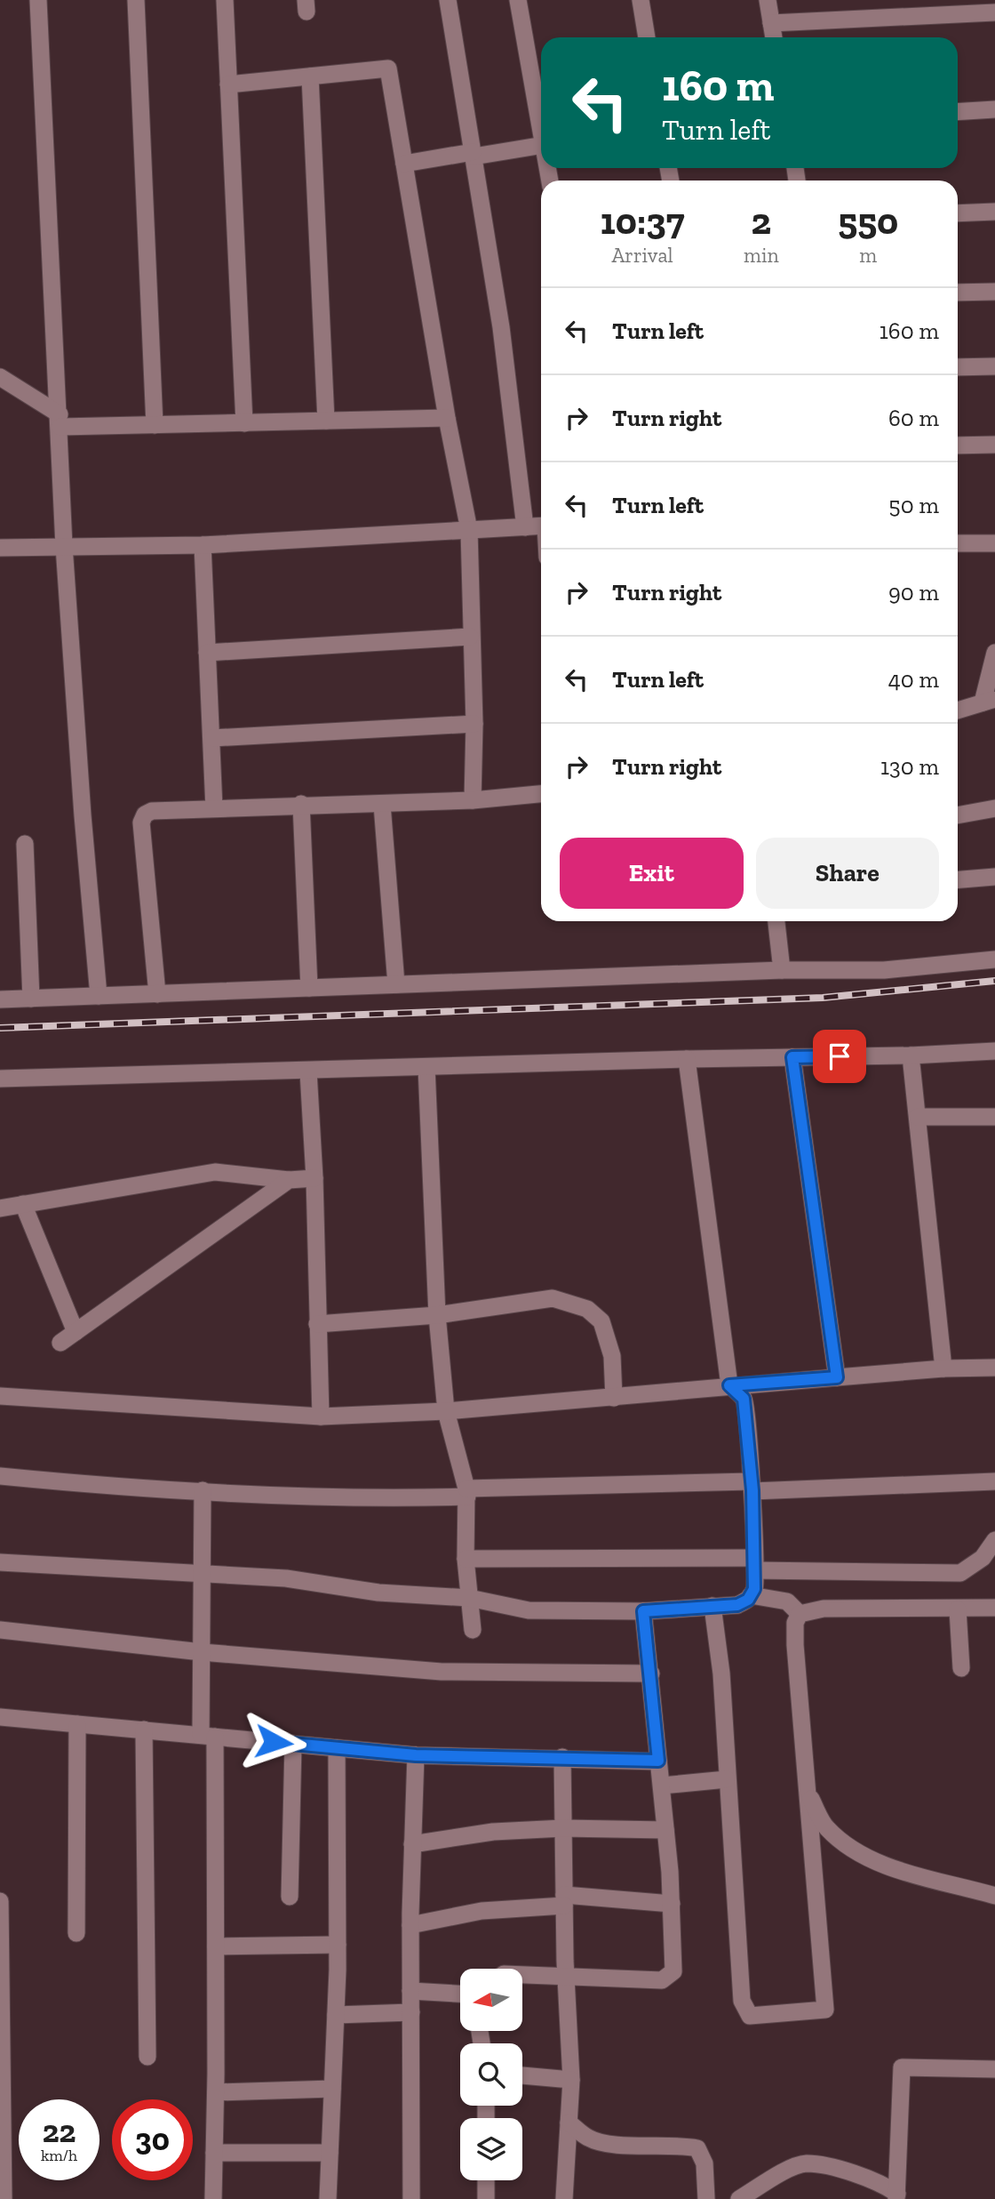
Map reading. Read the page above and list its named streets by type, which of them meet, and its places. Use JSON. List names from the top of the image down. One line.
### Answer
{"north":"left","page":{"turn":["160 m","Turn left"],"eta":["10:37","Arrival","2","min","550","m"],"list":[{"name":"Turn left","value":"160 m"},{"name":"Turn right","value":"60 m"},{"name":"Turn left","value":"50 m"},{"name":"Turn right","value":"90 m"},{"name":"Turn left","value":"40 m"},{"name":"Turn right","value":"130 m"}],"buttons":["Exit","Share"],"speed":"22 km/h","limit":"30"}}
